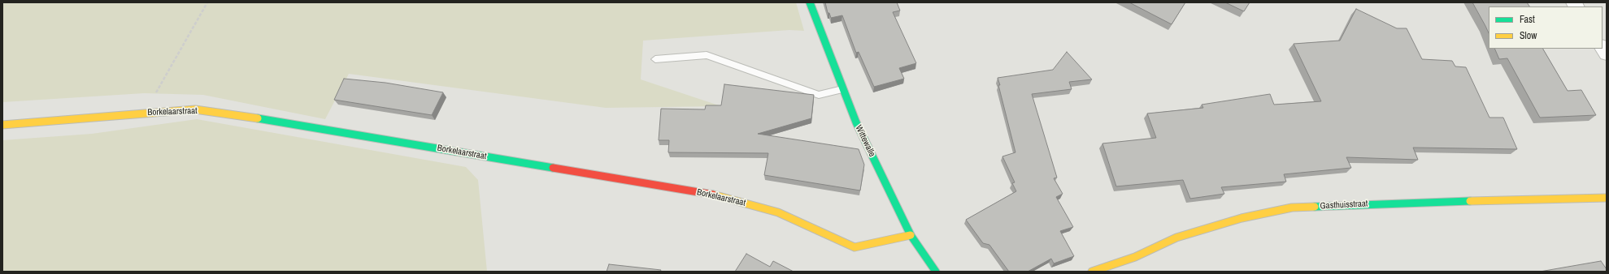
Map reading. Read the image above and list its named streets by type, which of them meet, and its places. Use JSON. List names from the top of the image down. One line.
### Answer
{"streets":{"street":["Borkelaarstraat","Wittewalle","Gasthuisstraat"]},"crossings":[["Borkelaarstraat","Wittewalle"]],"legend":["Fast","Slow"]}
